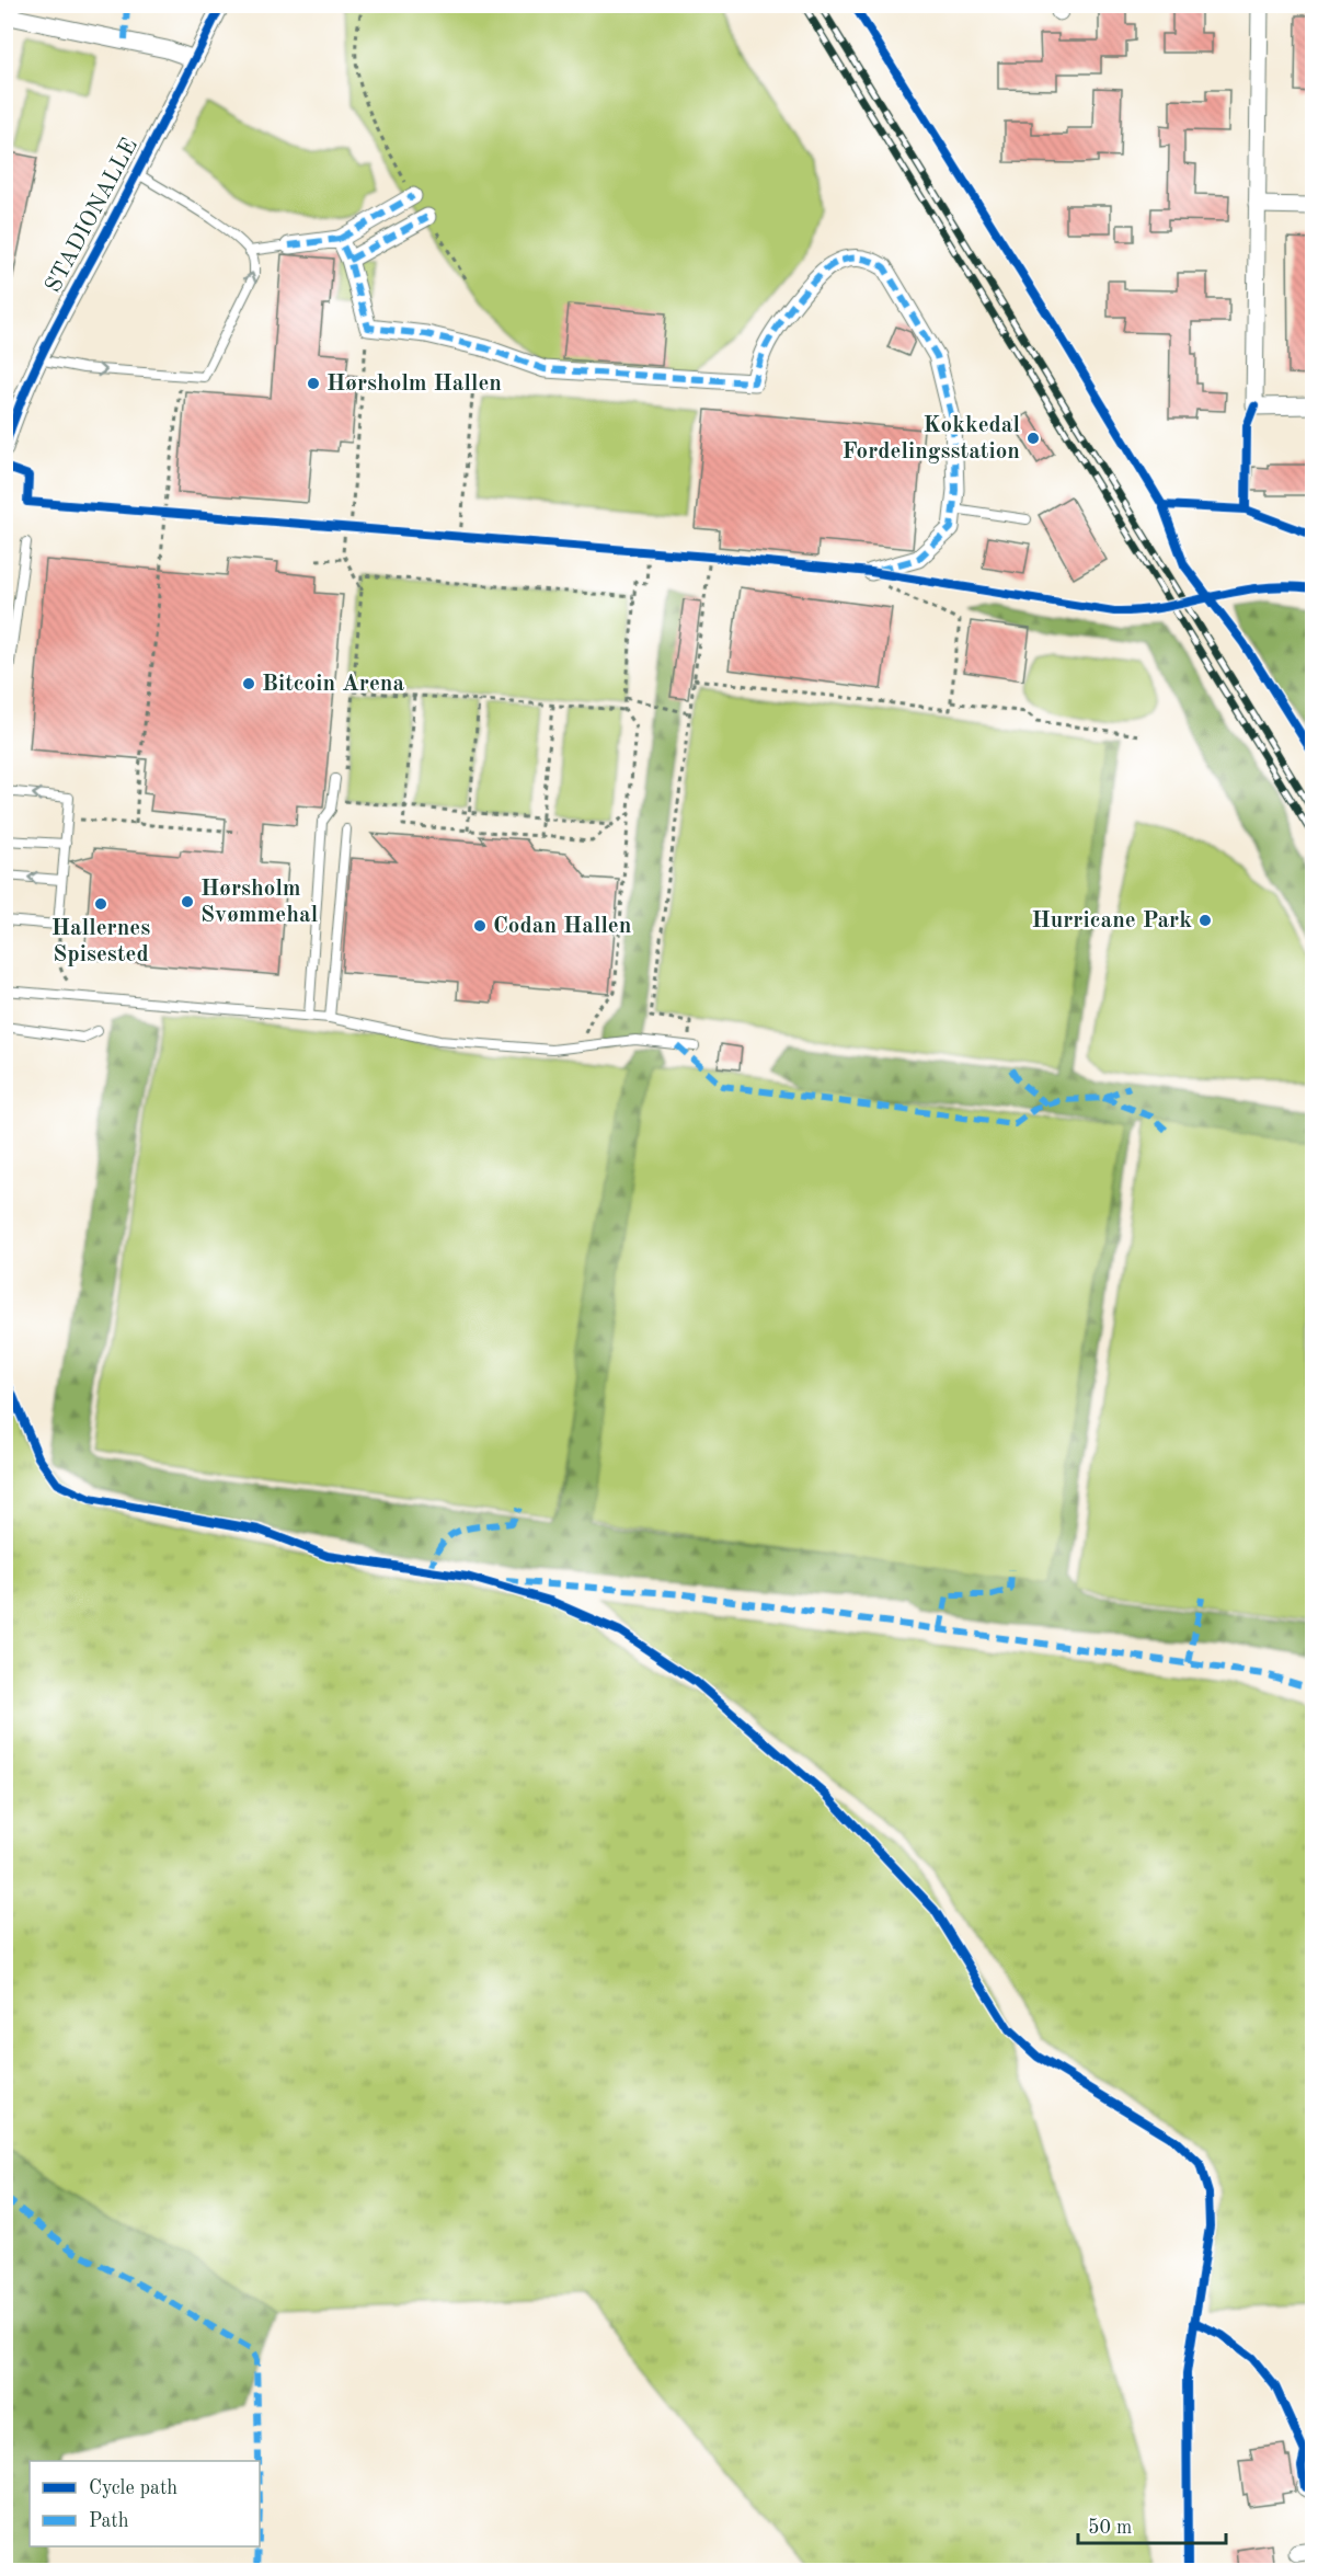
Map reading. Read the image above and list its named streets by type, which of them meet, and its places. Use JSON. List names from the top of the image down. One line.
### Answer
{"streets":{"street":["STADIONALLE"]},"places":["Hørsholm Hallen","Kokkedal Fordelingsstation","Bitcoin Arena","Hørsholm Svømmehal","Hallernes Spisested","Hurricane Park","Codan Hallen"],"legend":["Cycle path","Path"],"scale_bar":"50 m"}
